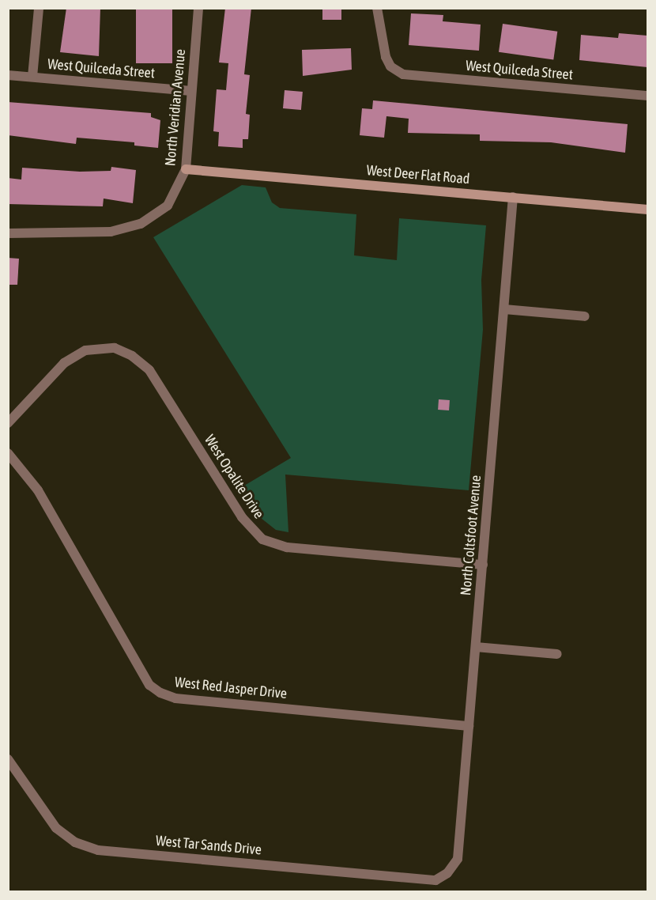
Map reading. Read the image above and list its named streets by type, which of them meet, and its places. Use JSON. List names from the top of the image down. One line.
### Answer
{"streets":{"street":["West Quilceda Street","North Veridian Avenue","West Deer Flat Road","West Opalite Drive","North Coltsfoot Avenue","West Red Jasper Drive","West Tar Sands Drive"]},"crossings":[["West Quilceda Street","North Veridian Avenue"],["North Veridian Avenue","West Deer Flat Road"],["West Deer Flat Road","North Coltsfoot Avenue"],["West Opalite Drive","North Coltsfoot Avenue"],["North Coltsfoot Avenue","West Red Jasper Drive"],["North Coltsfoot Avenue","West Tar Sands Drive"]]}
